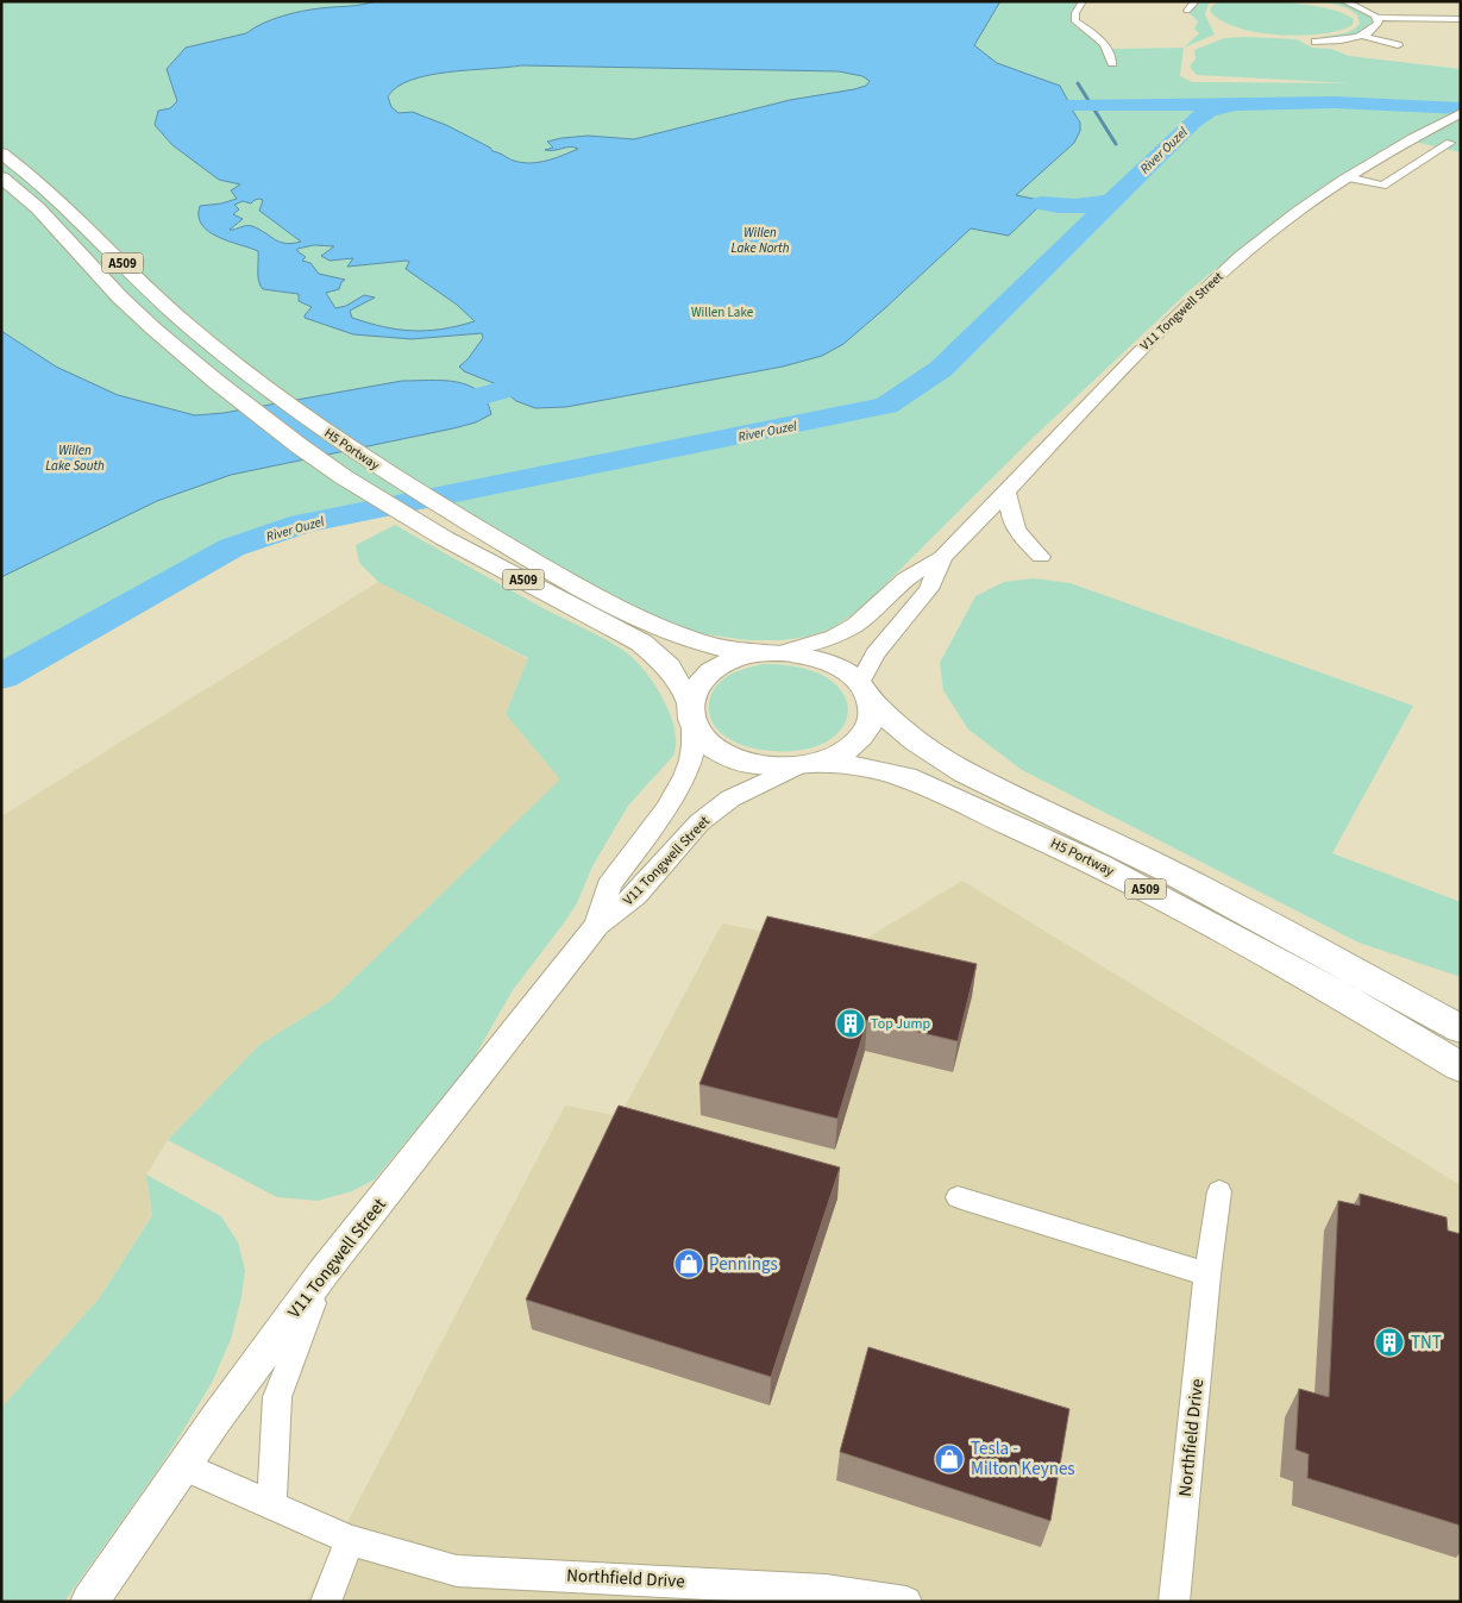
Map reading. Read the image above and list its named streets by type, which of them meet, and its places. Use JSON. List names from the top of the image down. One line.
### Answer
{"streets":{"main road":["A509","H5 Portway"],"street":["V11 Tongwell Street","Northfield Drive"]},"crossings":[["A509","V11 Tongwell Street"],["A509","H5 Portway"],["V11 Tongwell Street","H5 Portway"],["V11 Tongwell Street","Northfield Drive"]],"water":["River Ouzel","Willen Lake North","Willen Lake South"],"parks":["Willen Lake"],"places":{"building":["Top Jump","TNT"],"shop":["Pennings","Tesla - Milton Keynes"]}}
